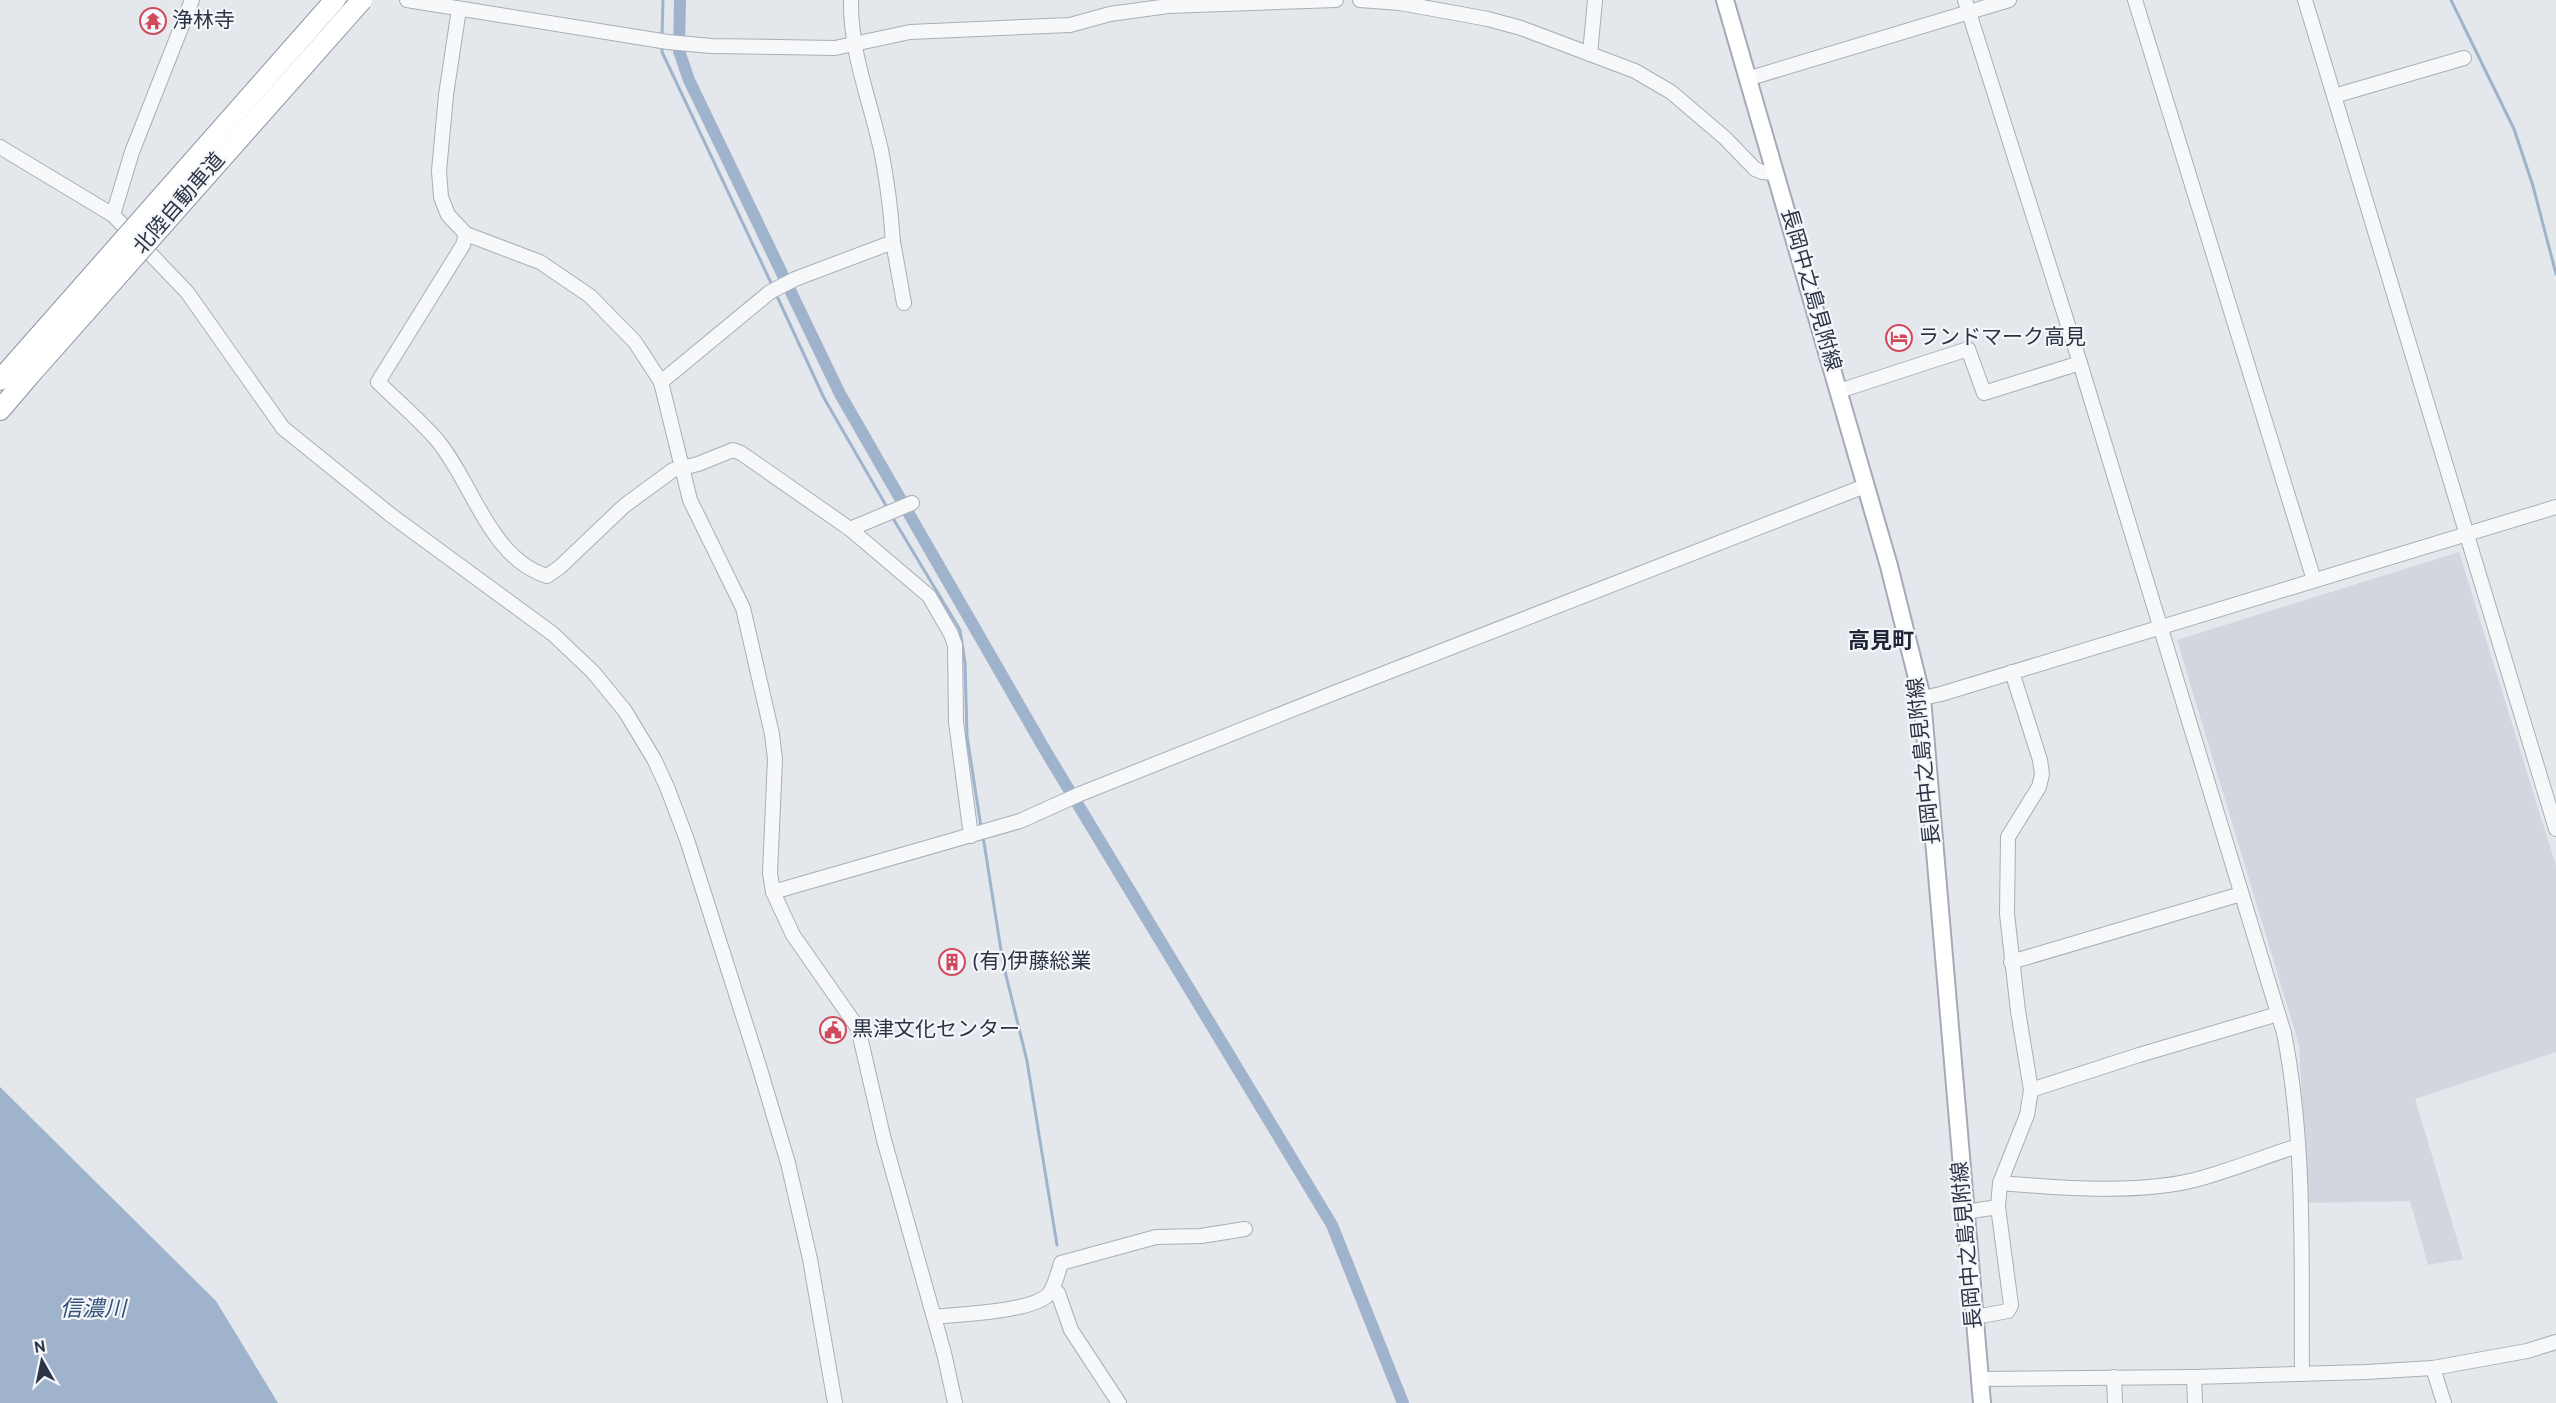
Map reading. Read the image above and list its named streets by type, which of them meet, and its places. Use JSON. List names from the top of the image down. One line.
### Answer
{"streets":{"highway":["北陸自動車道"],"main road":["長岡中之島見附線"]},"districts":["高見町"],"water":["信濃川"],"places":{"temple":["浄林寺"],"hotel":["ランドマーク高見"],"building":["(有)伊藤総業"],"public building":["黒津文化センター"]},"north":"top"}
